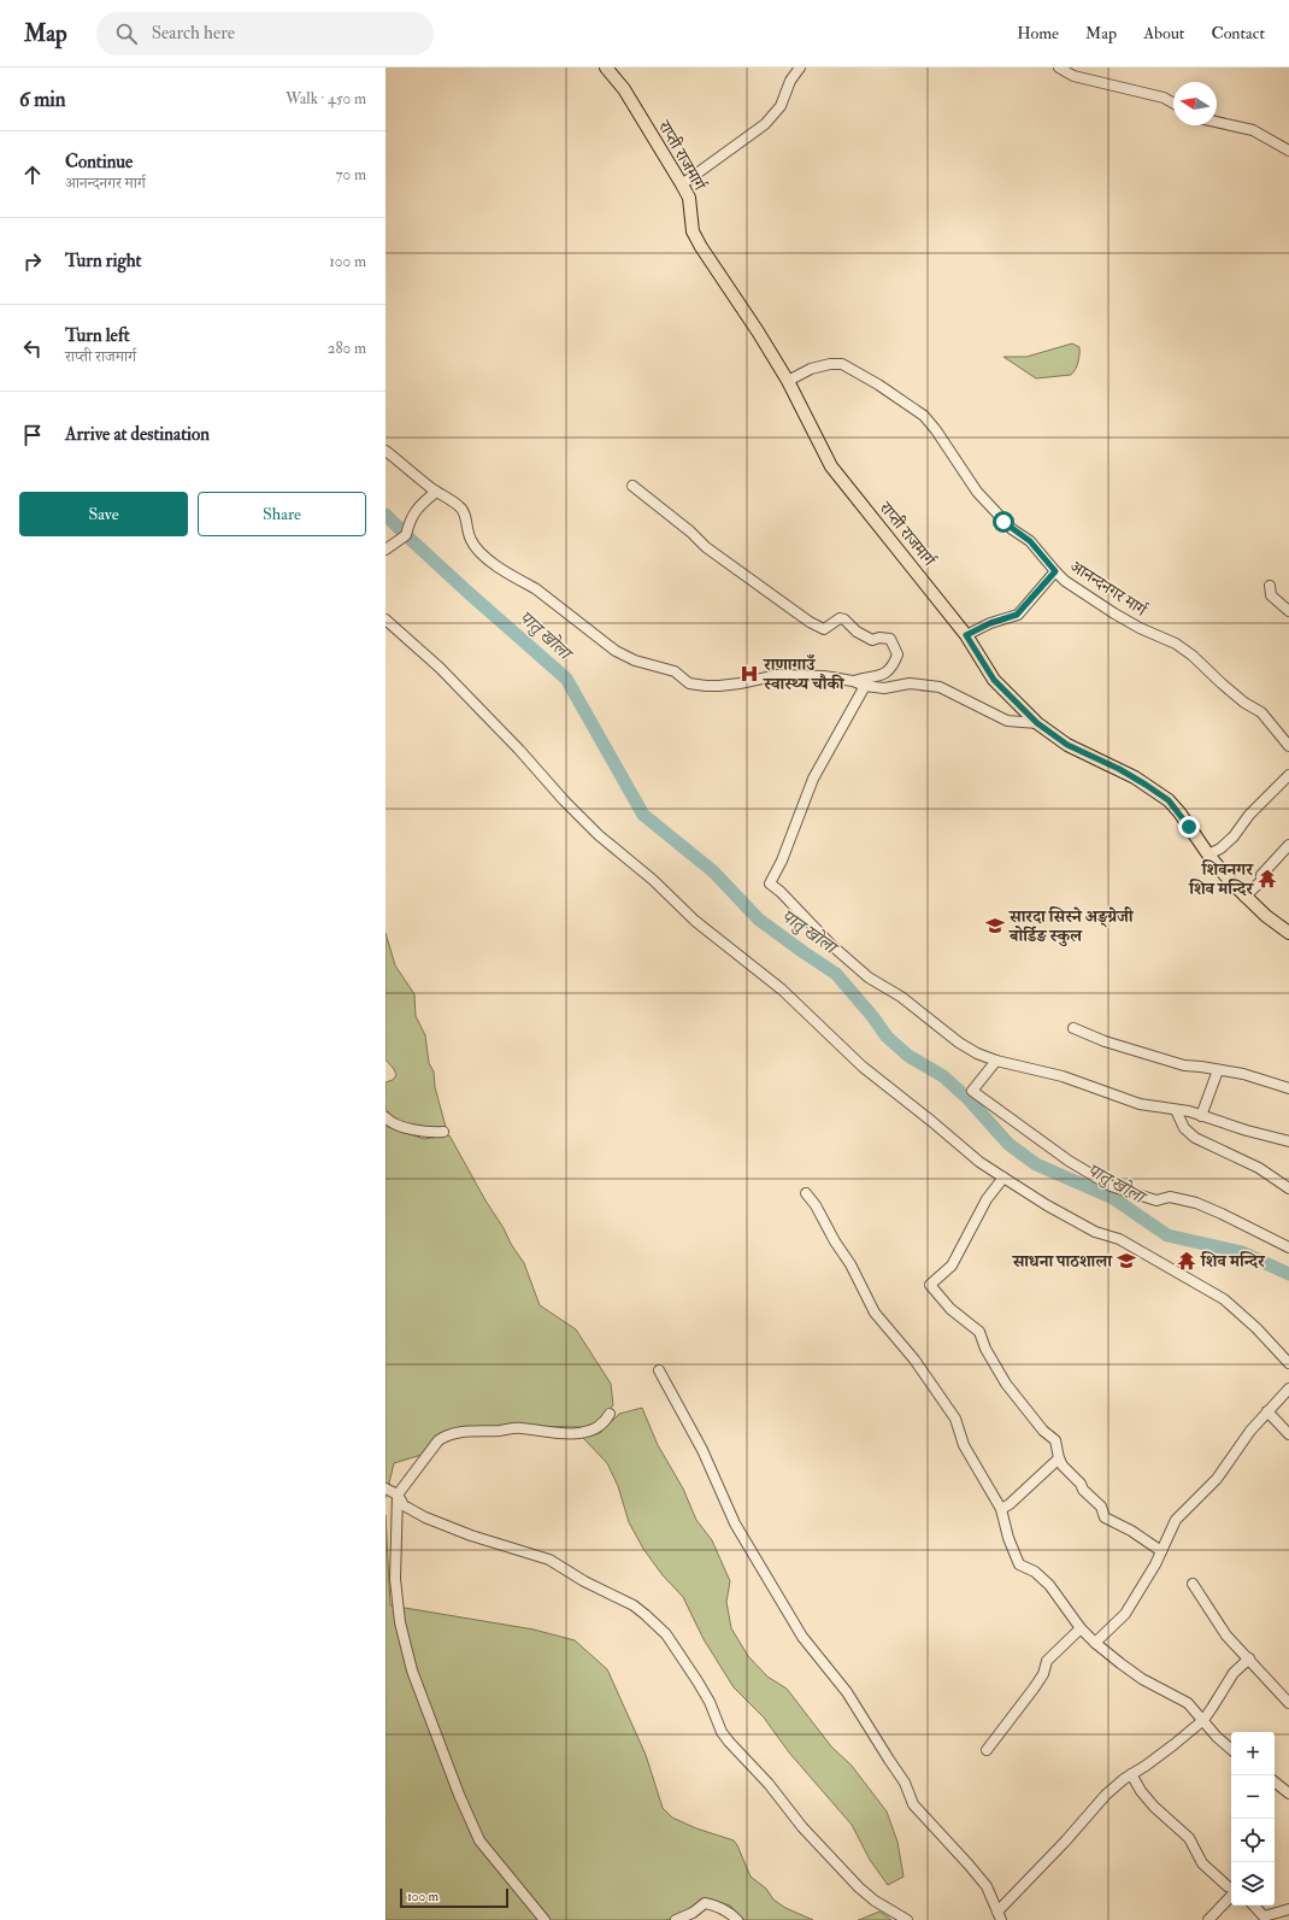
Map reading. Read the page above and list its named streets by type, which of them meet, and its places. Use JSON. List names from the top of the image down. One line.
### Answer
{"streets":{"main road":["राप्ती राजमार्ग"],"street":["आनन्दनगर मार्ग"]},"crossings":[["राप्ती राजमार्ग","आनन्दनगर मार्ग"]],"water":["पातु खोला"],"places":{"hospital":["राणागाउँ स्वास्थ्य चौकी"],"temple":["शिवनगर शिव मन्दिर","शिव मन्दिर"],"school or university":["सारदा सिस्ने अङ्ग्रेजी बोर्डिङ स्कुल","साधना पाठशाला"]},"scale_bar":"100 m","north":"left","page":{"header":"Map","search":"Search here","nav":["Home","Map","About","Contact"],"heading":["6 min","Walk · 450 m"],"list":[["Continue","आनन्दनगर मार्ग","70 m"],["Turn right","100 m"],["Turn left","राप्ती राजमार्ग","280 m"],"Arrive at destination"],"buttons":["Save","Share"],"map_buttons":["+","−"],"scale":"100 m"}}
